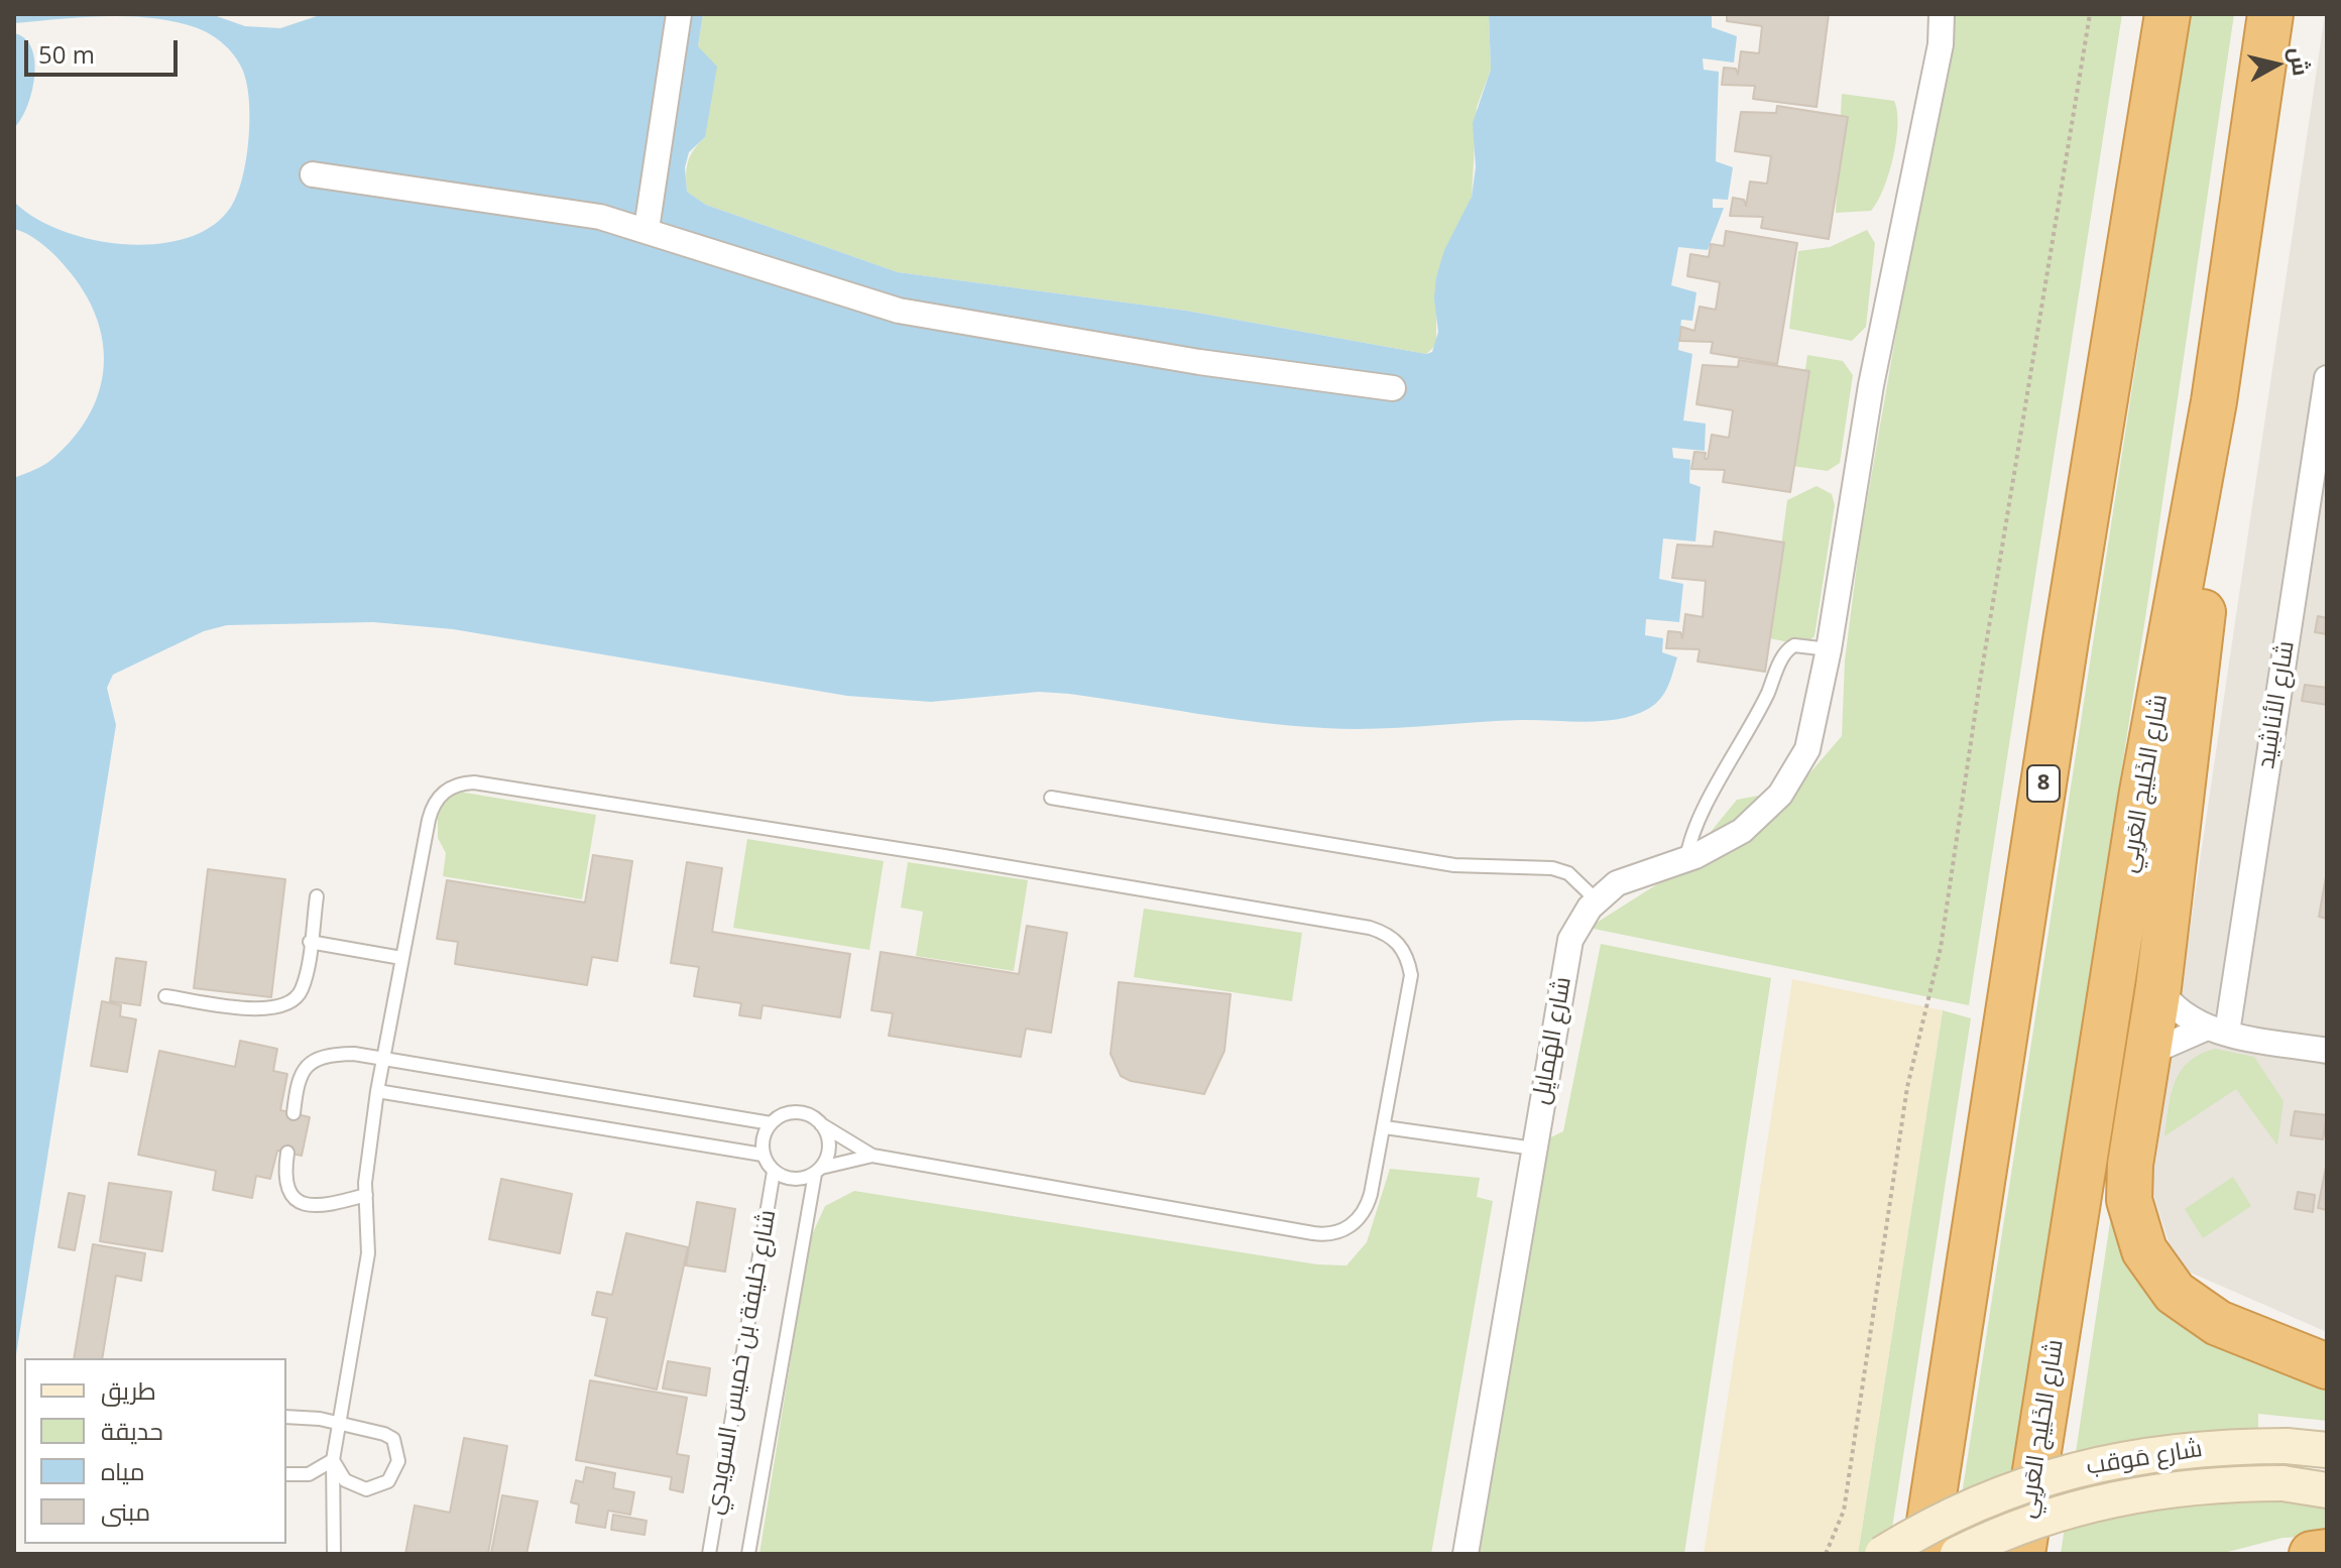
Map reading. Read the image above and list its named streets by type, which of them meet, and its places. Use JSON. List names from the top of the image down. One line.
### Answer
{"streets":{"highway":["8","شارع الخَلِيج العَربِي"],"main road":["شارع مَوقب"],"street":["شارع الأناشِيد","شارع الهَمايِل"],"lane":["شارع خليفة بن خميس السويدي"]},"legend":["طريق","حديقة","مياه","مبنى"],"scale_bar":"50 m","north":"right"}
